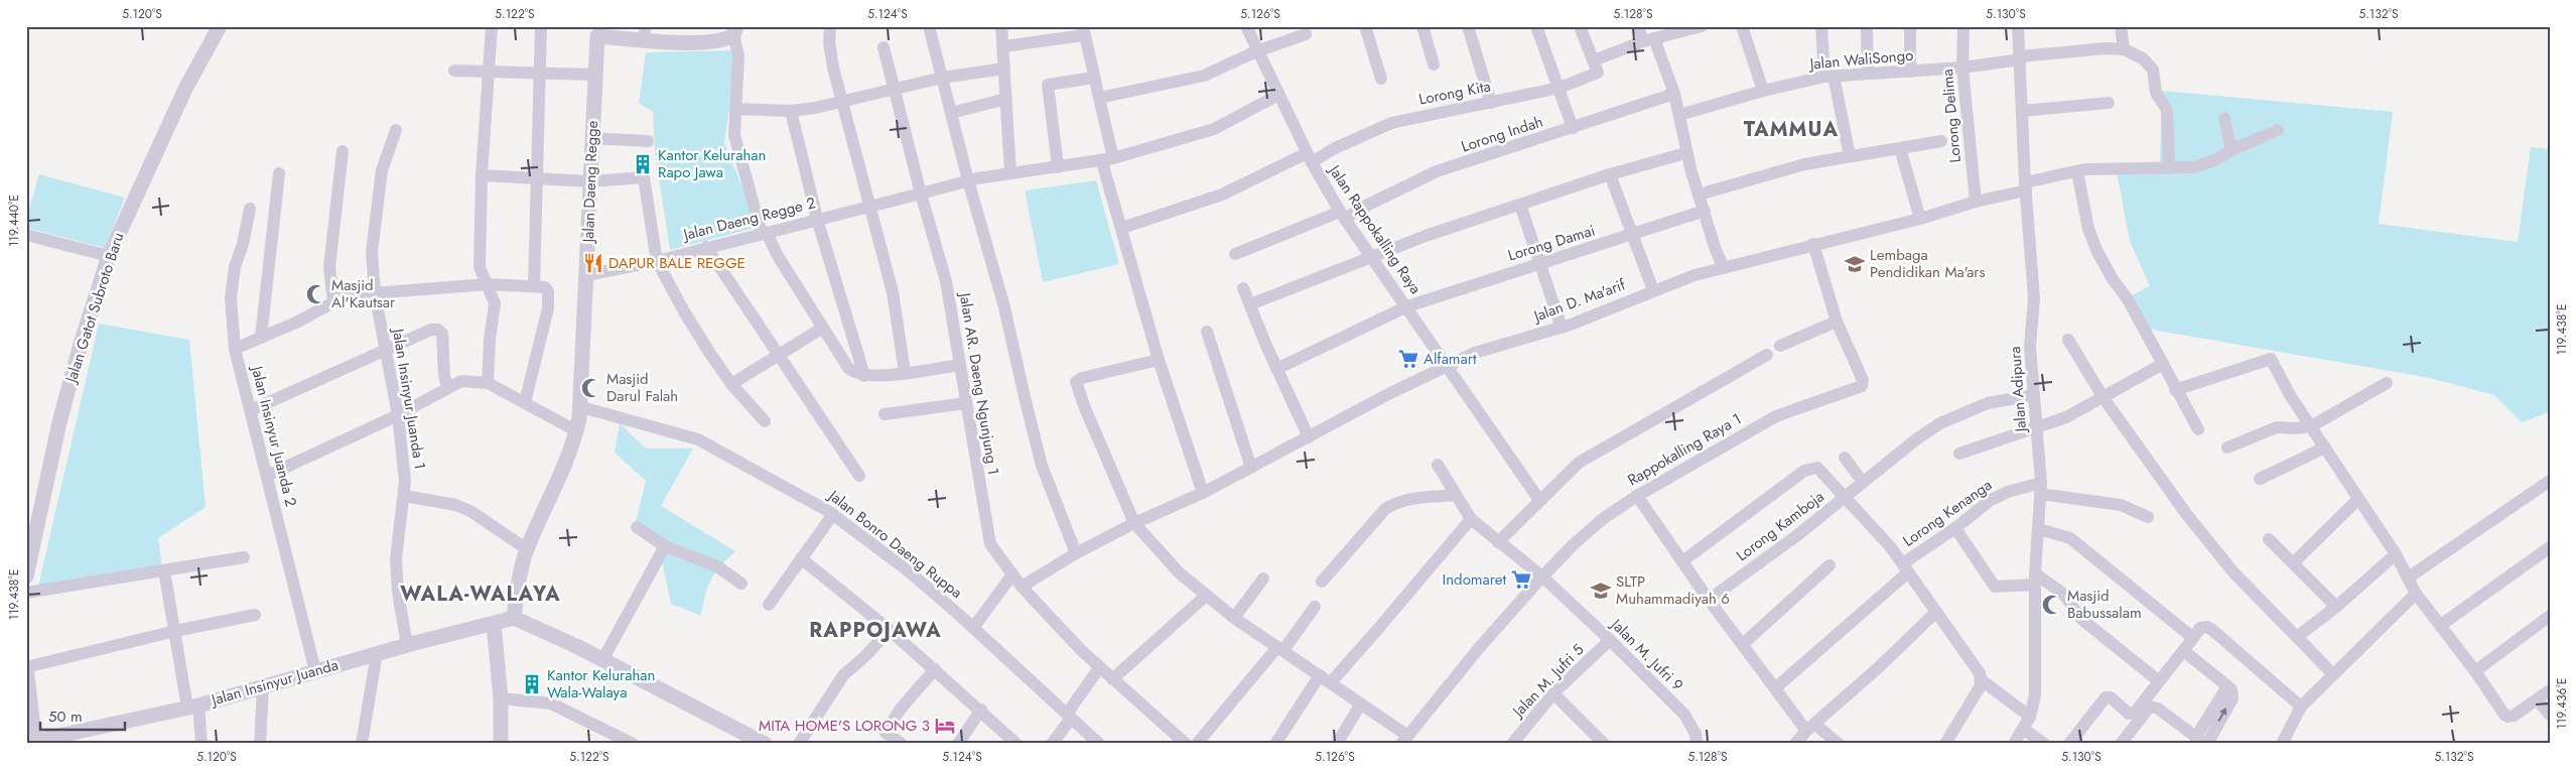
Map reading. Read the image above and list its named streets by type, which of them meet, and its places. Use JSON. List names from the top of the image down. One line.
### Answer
{"streets":{"street":["Jalan WaliSongo","Lorong Kita","Lorong Delima","Lorong Indah","Jalan Daeng Regge","Jalan Daeng Regge 2","Jalan Rappokalling Raya","Lorong Damai","Jalan D. Ma'arif","Jalan Gatot Subroto Baru","Jalan AR. Daeng Ngunjung 1","Jalan Adipura","Jalan Insinyur Juanda 1","Jalan Insinyur Juanda 2","Rappokalling Raya 1","Lorong Kenanga","Lorong Kamboja","Jalan Bonro Daeng Ruppa","Jalan M. Jufri 9","Jalan M. Jufri 5","Jalan Insinyur Juanda"]},"crossings":[["Jalan WaliSongo","Lorong Delima"],["Jalan WaliSongo","Jalan Adipura"],["Lorong Kita","Jalan Rappokalling Raya"],["Lorong Delima","Jalan D. Ma'arif"],["Lorong Indah","Jalan Rappokalling Raya"],["Jalan Daeng Regge","Jalan Daeng Regge 2"],["Jalan Daeng Regge","Jalan Bonro Daeng Ruppa"],["Jalan Daeng Regge","Jalan Insinyur Juanda"],["Jalan Daeng Regge 2","Jalan Rappokalling Raya"],["Jalan Daeng Regge 2","Jalan AR. Daeng Ngunjung 1"],["Jalan Rappokalling Raya","Lorong Damai"],["Jalan Rappokalling Raya","Jalan D. Ma'arif"],["Jalan D. Ma'arif","Jalan AR. Daeng Ngunjung 1"],["Jalan D. Ma'arif","Jalan Adipura"],["Jalan Adipura","Lorong Kenanga"],["Jalan Adipura","Lorong Kamboja"],["Jalan Insinyur Juanda 1","Jalan Insinyur Juanda"],["Jalan Insinyur Juanda 2","Jalan Insinyur Juanda"],["Rappokalling Raya 1","Jalan M. Jufri 9"],["Jalan M. Jufri 9","Jalan M. Jufri 5"]],"districts":["TAMMUA","WALA-WALAYA","RAPPOJAWA"],"places":{"building":["Kantor Kelurahan Rapo Jawa","Kantor Kelurahan Wala-Walaya"],"restaurant":["DAPUR BALE REGGE"],"school or university":["Lembaga Pendidikan Ma'ars","SLTP Muhammadiyah 6"],"mosque":["Masjid Al'Kautsar","Masjid Darul Falah","Masjid Babussalam"],"supermarket":["Alfamart","Indomaret"],"hotel":["MITA HOME'S LORONG 3"]},"scale_bar":"50 m","coordinates":["5.120°S","5.122°S","5.124°S","5.126°S","5.128°S","5.130°S","5.132°S","119.440°E","119.438°E","119.436°E"]}
